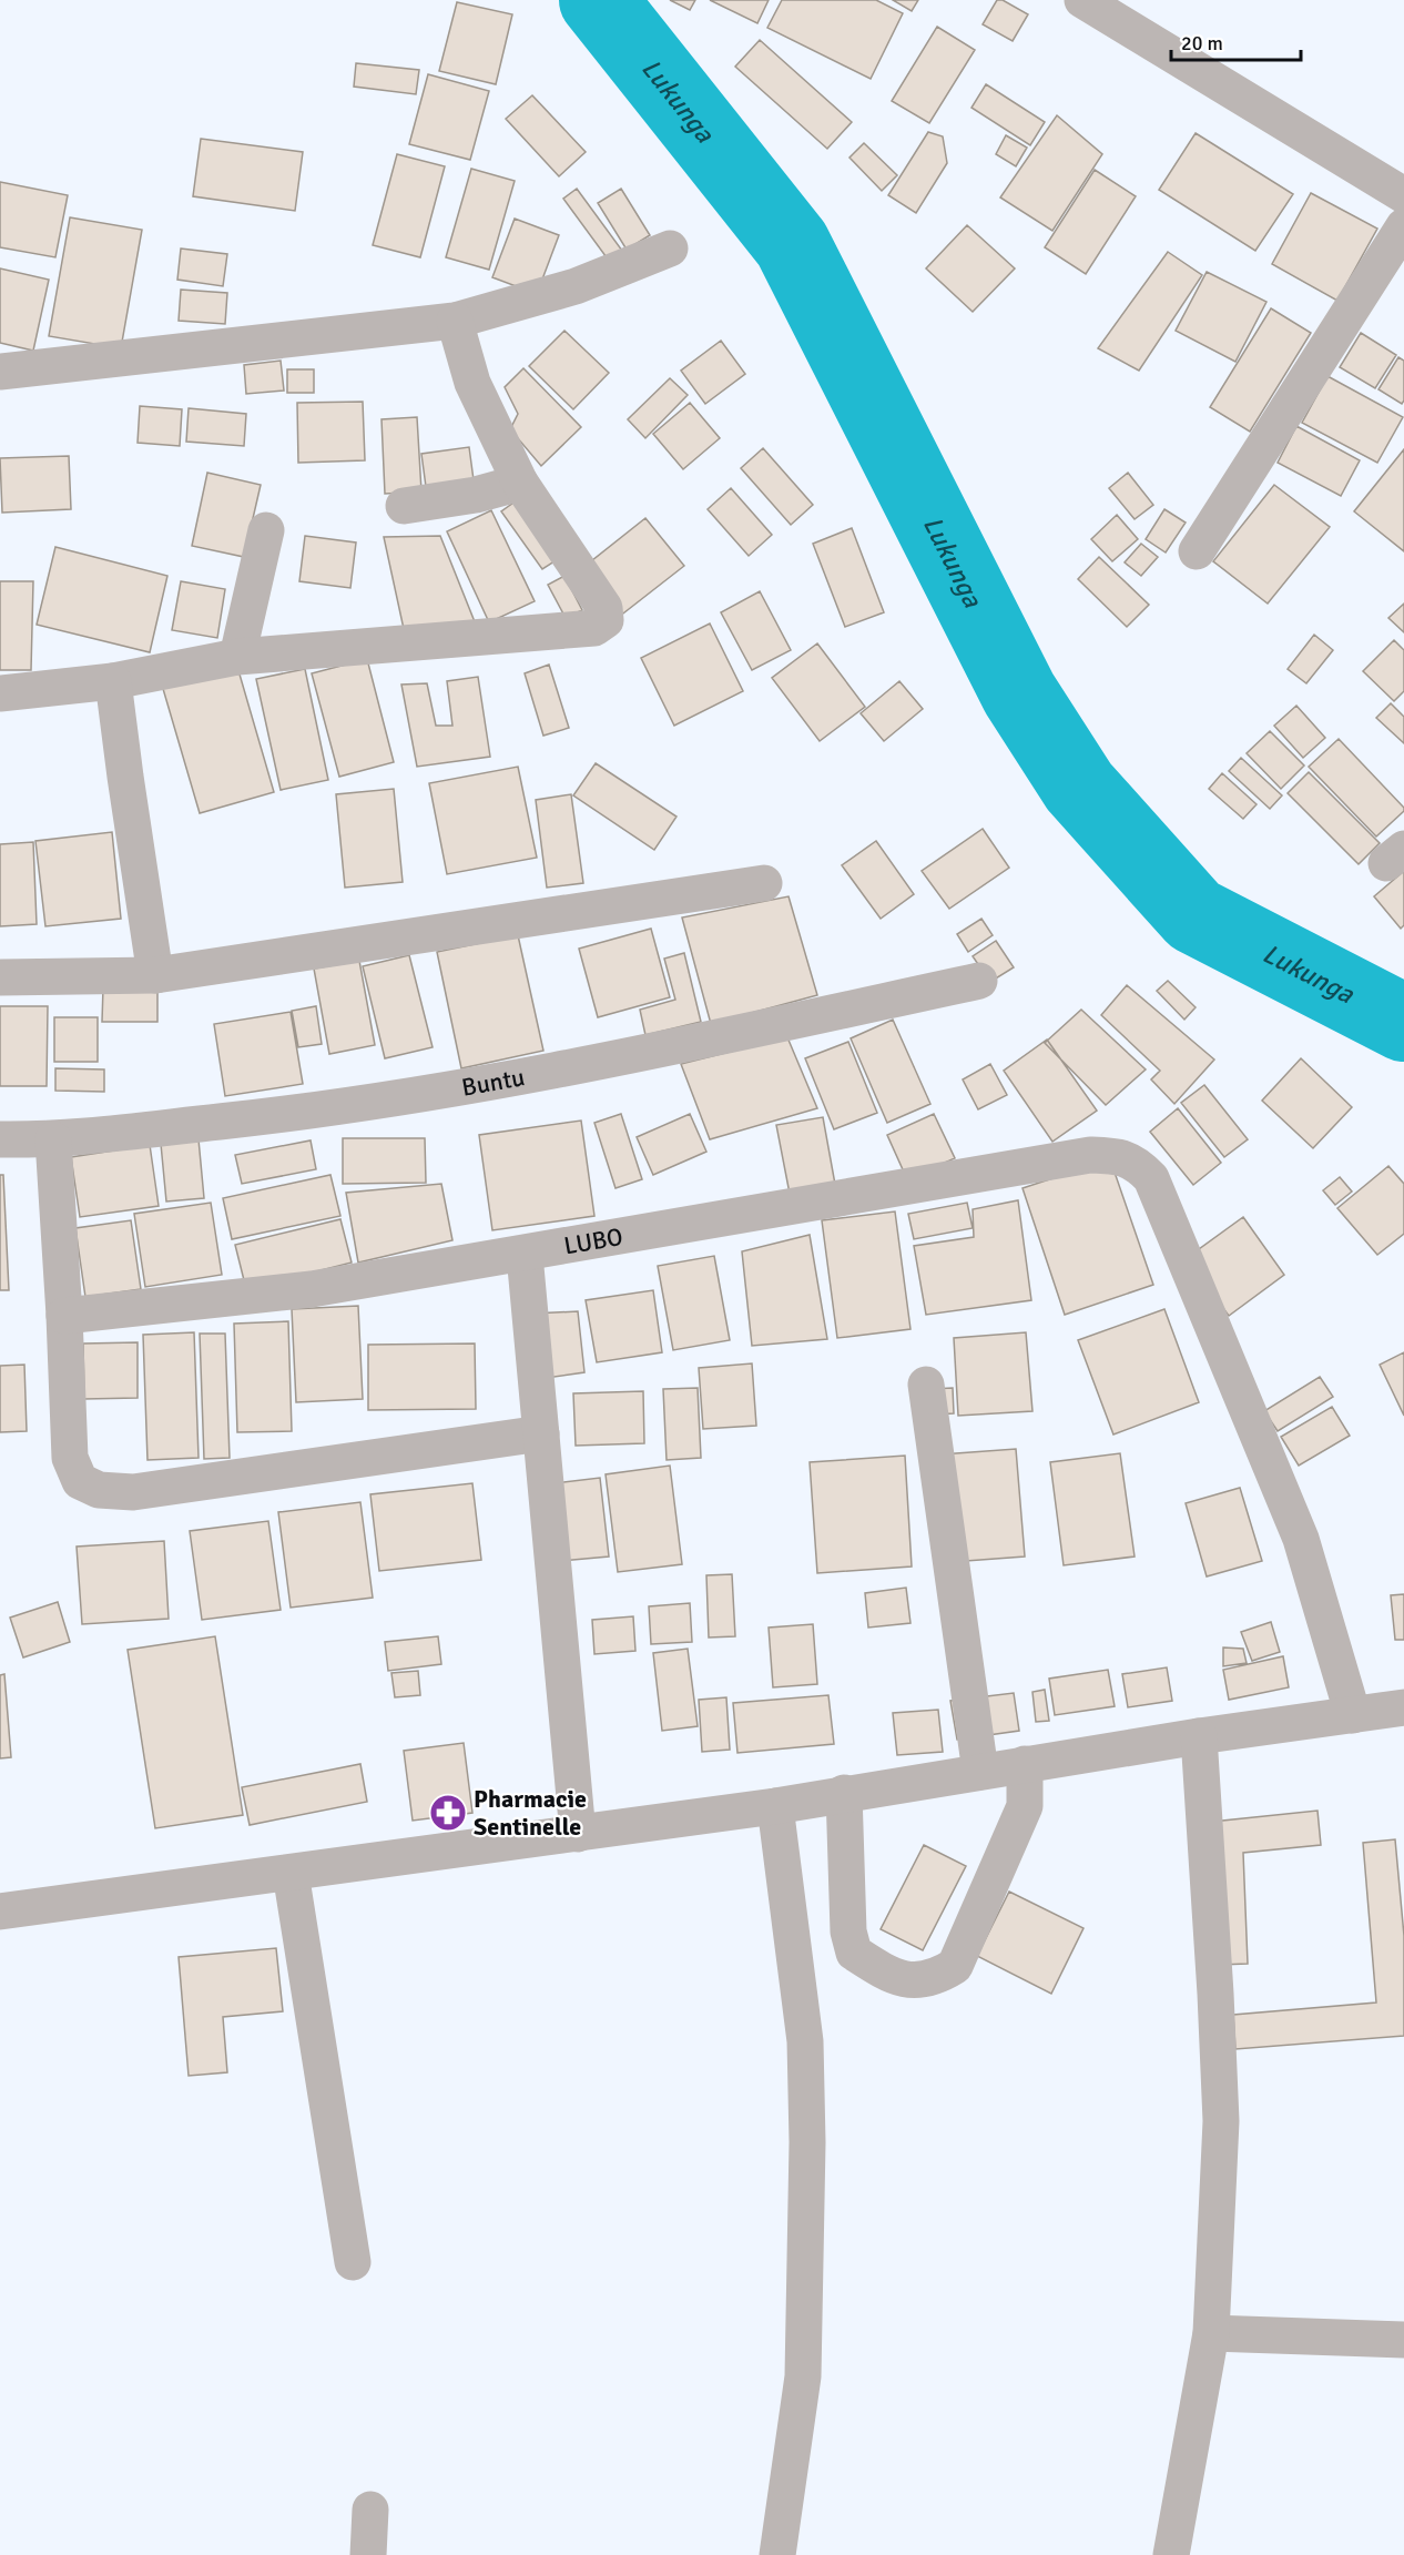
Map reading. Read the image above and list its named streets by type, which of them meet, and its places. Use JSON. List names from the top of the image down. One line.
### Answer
{"streets":{"street":["Buntu","LUBO"]},"water":["Lukunga"],"places":{"pharmacy":["Pharmacie Sentinelle"]},"scale_bar":"20 m"}
